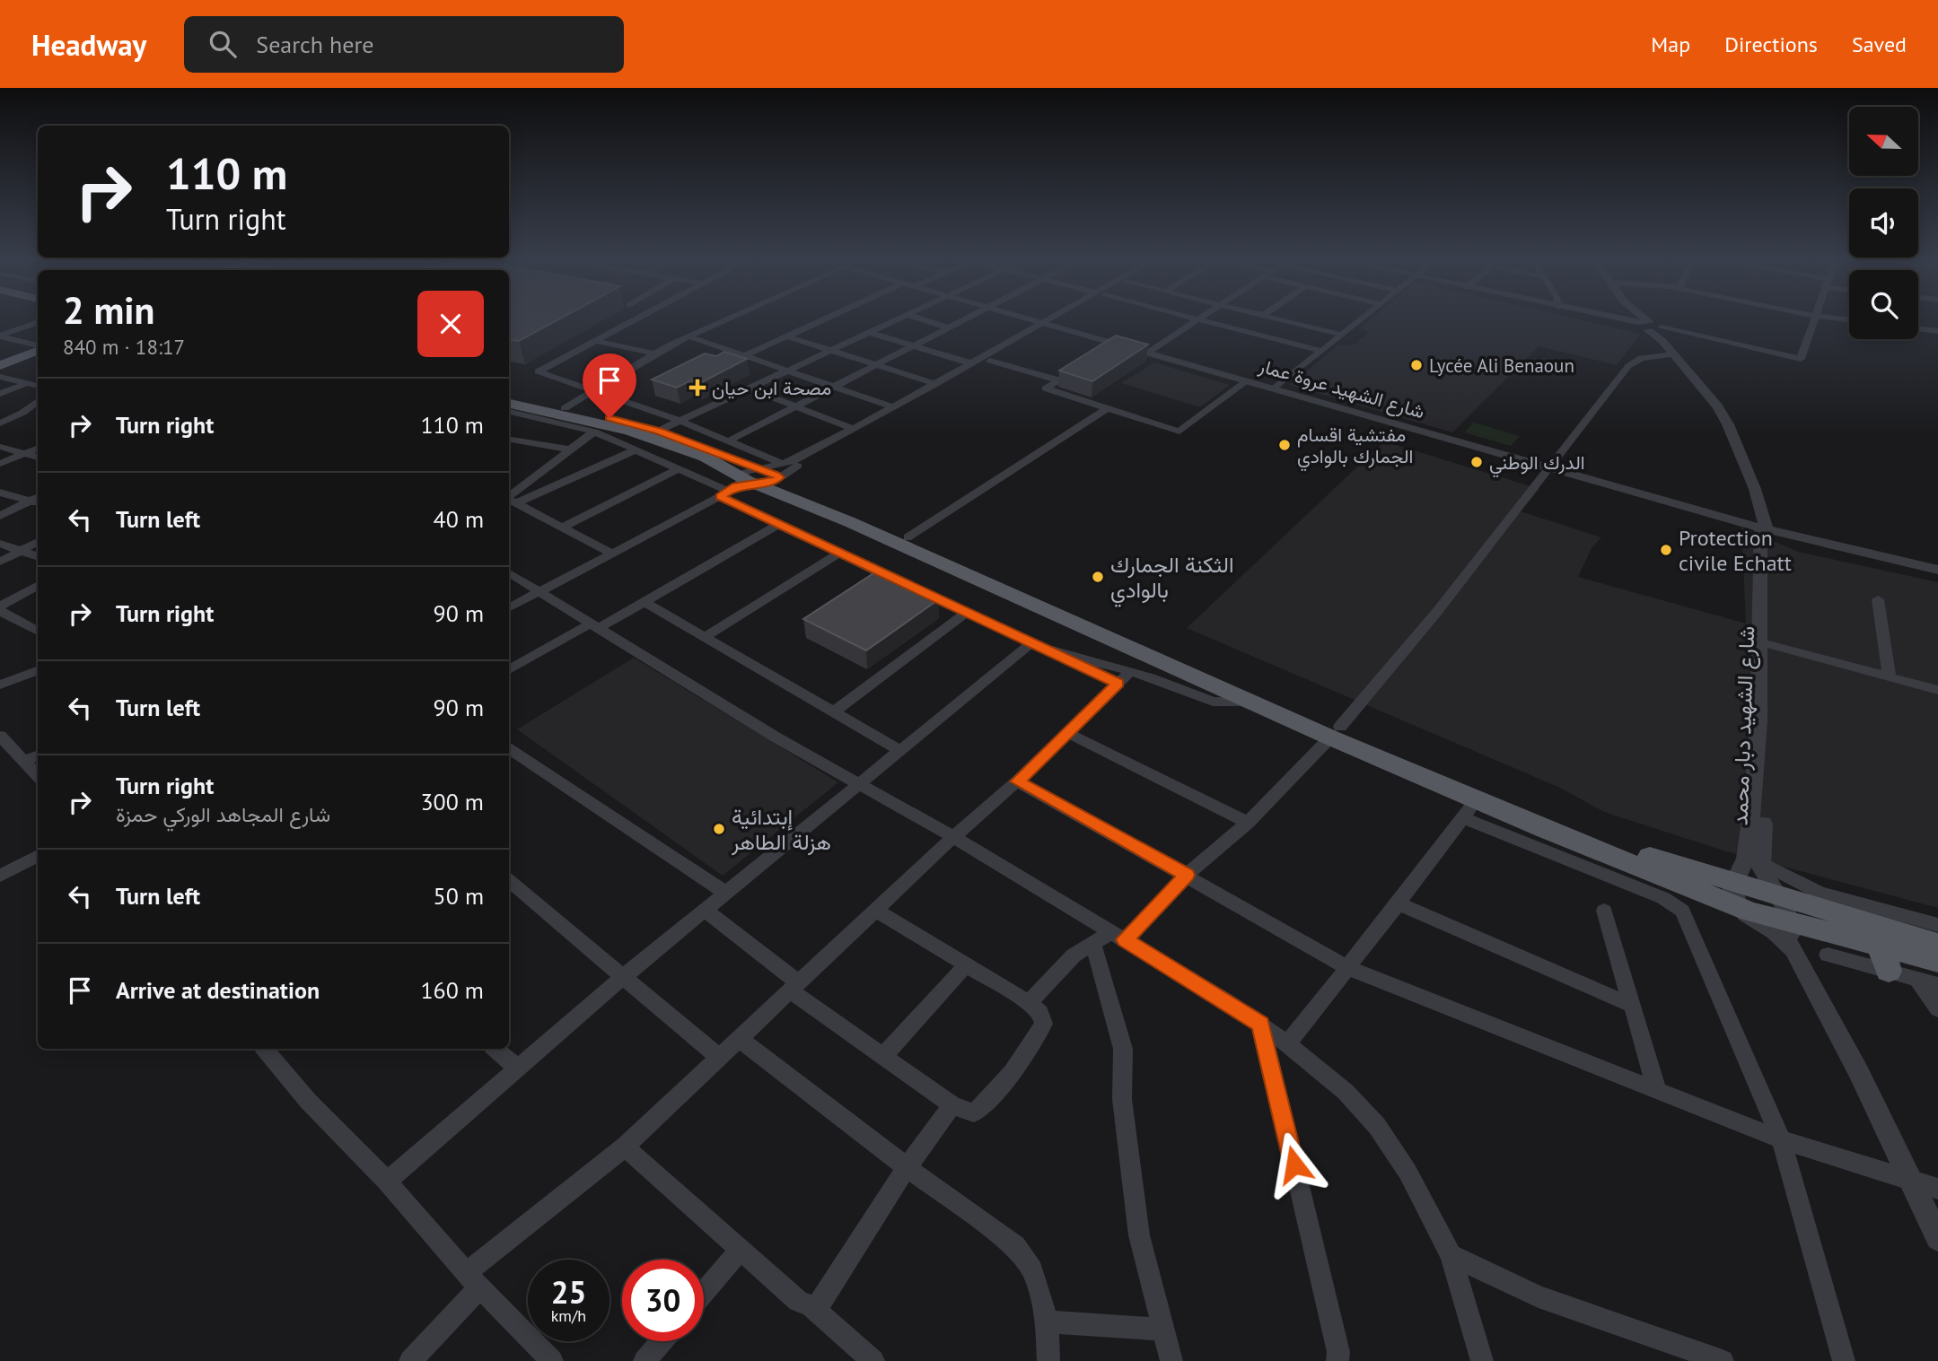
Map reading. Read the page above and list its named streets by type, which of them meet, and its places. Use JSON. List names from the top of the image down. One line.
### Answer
{"streets":{"street":["شارع الشهيد عروة عمار","شارع الشهيد دبار محمد"]},"crossings":[["شارع الشهيد عروة عمار","شارع الشهيد دبار محمد"]],"places":{"other":["Lycée Ali Benaoun","مفتشية اقسام الجمارك بالوادي","الدرك الوطني","Protection civile Echatt","الثكنة الجمارك بالوادي","إبتدائية هزلة الطاهر"],"health":["مصحة ابن حيان"]},"north":"left","page":{"header":"Headway","search":"Search here","nav":["Map","Directions","Saved"],"turn":["110 m","Turn right"],"heading":["2 min","840 m · 18:17"],"list":[{"name":"Turn right","value":"110 m"},{"name":"Turn left","value":"40 m"},{"name":"Turn right","value":"90 m"},{"name":"Turn left","value":"90 m"},{"name":"Turn right","note":"شارع المجاهد الوركي حمزة","value":"300 m"},{"name":"Turn left","value":"50 m"},{"name":"Arrive at destination","value":"160 m"}],"speed":"25 km/h","limit":"30"}}
